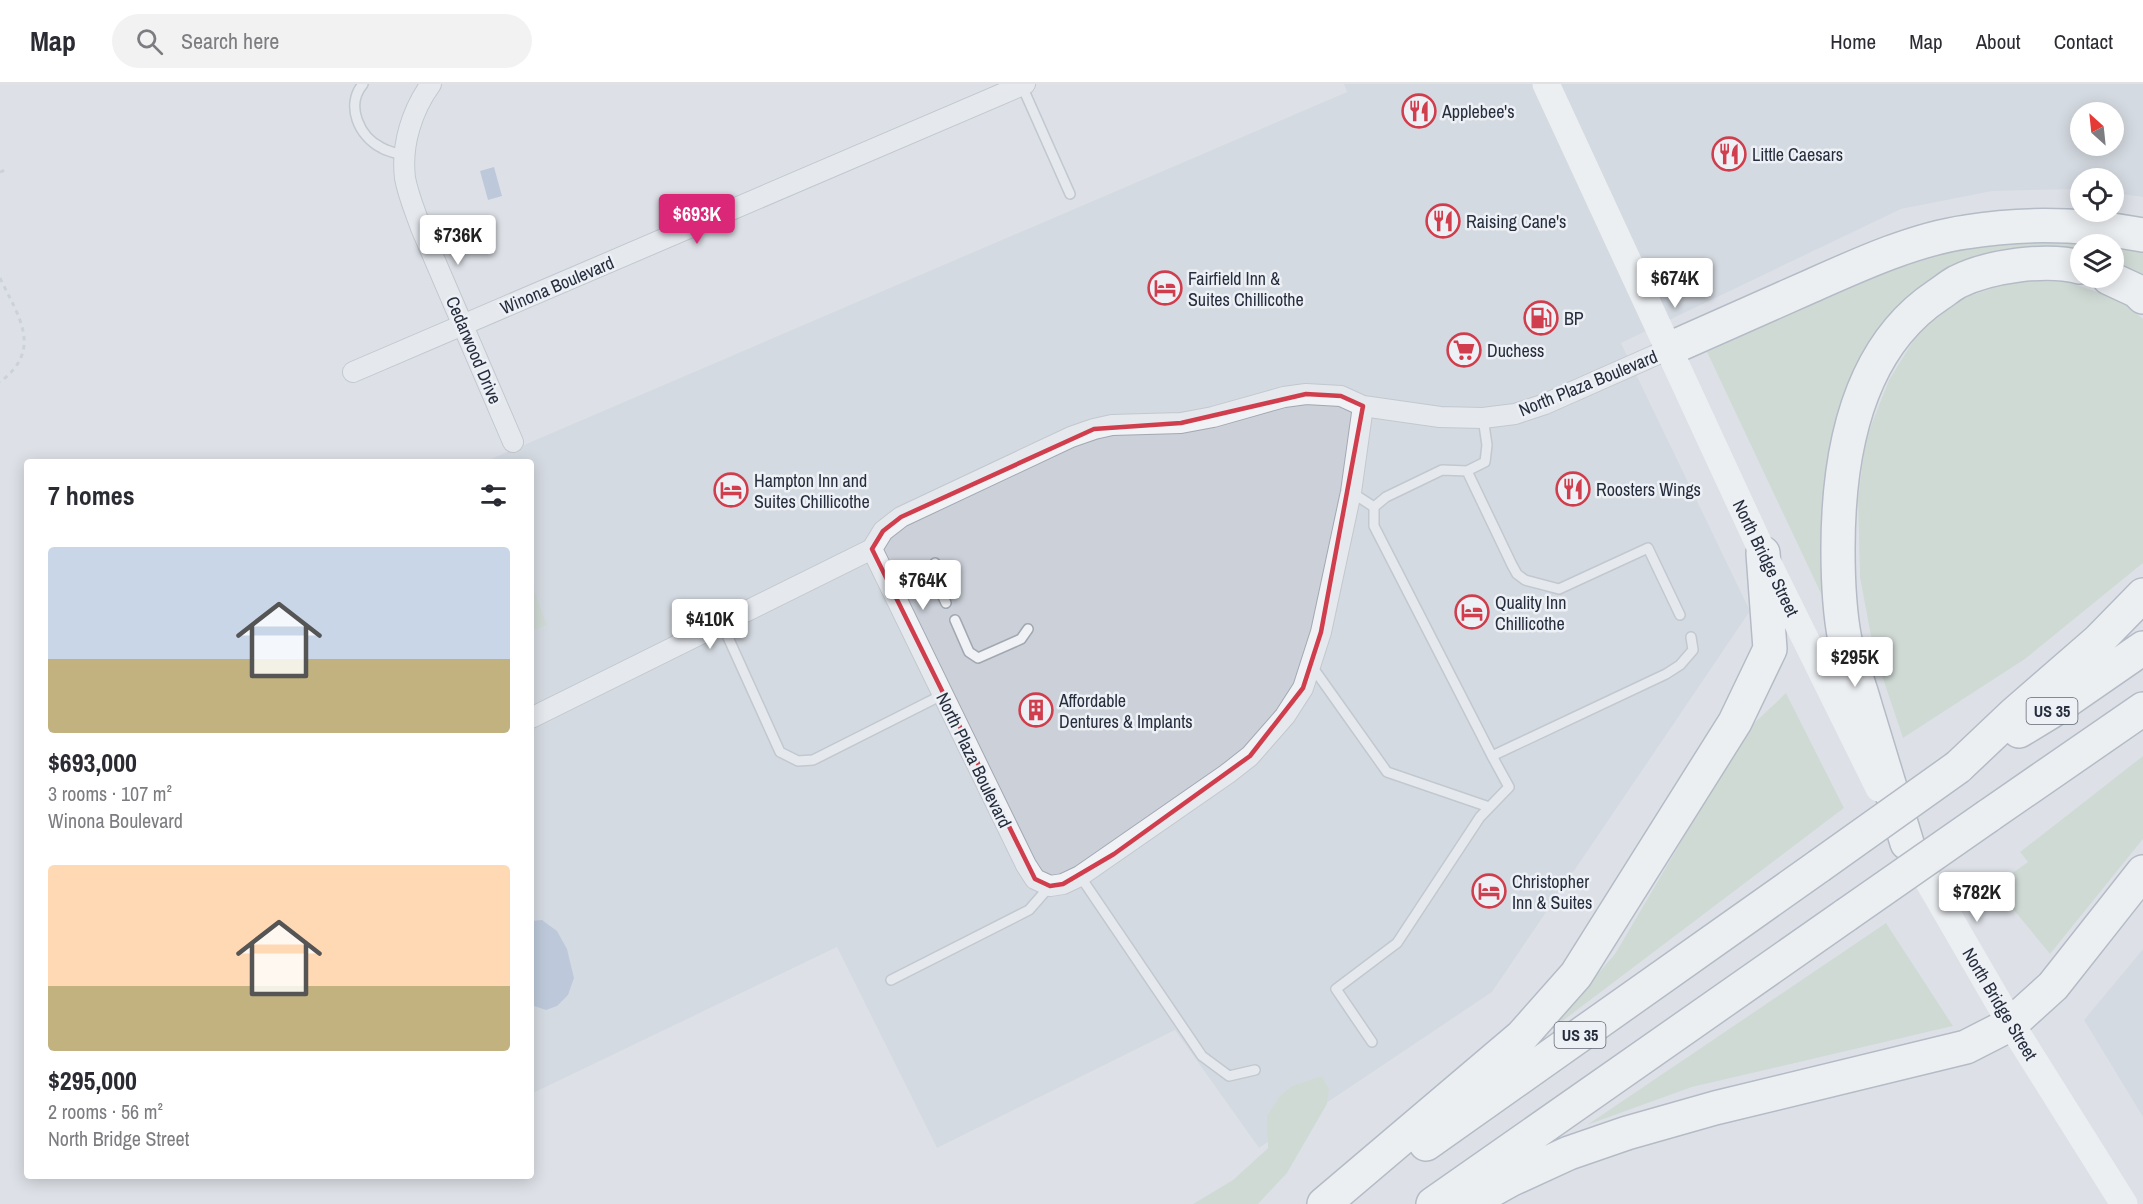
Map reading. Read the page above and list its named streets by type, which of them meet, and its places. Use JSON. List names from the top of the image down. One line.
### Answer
{"streets":{"highway":["US 35"],"main road":["North Bridge Street"],"street":["Winona Boulevard","Cedarwood Drive","North Plaza Boulevard"]},"crossings":[["Winona Boulevard","Cedarwood Drive"],["North Plaza Boulevard","North Bridge Street"]],"places":{"restaurant":["Applebee's","Little Caesars","Raising Cane's","Roosters Wings"],"hotel":["Fairfield Inn & Suites Chillicothe","Hampton Inn and Suites Chillicothe","Quality Inn Chillicothe","Christopher Inn & Suites"],"fuel station":["BP"],"supermarket":["Duchess"],"building":["Affordable Dentures & Implants"]},"north":"top left","page":{"header":"Map","search":"Search here","nav":["Home","Map","About","Contact"],"price":["$693K","$736K","$674K","$764K","$410K","$295K","$782K"],"heading":"7 homes","list":[{"name":"$693,000","note":"3 rooms · 107 m² · Winona Boulevard"},{"name":"$295,000","note":"2 rooms · 56 m² · North Bridge Street"}]}}
